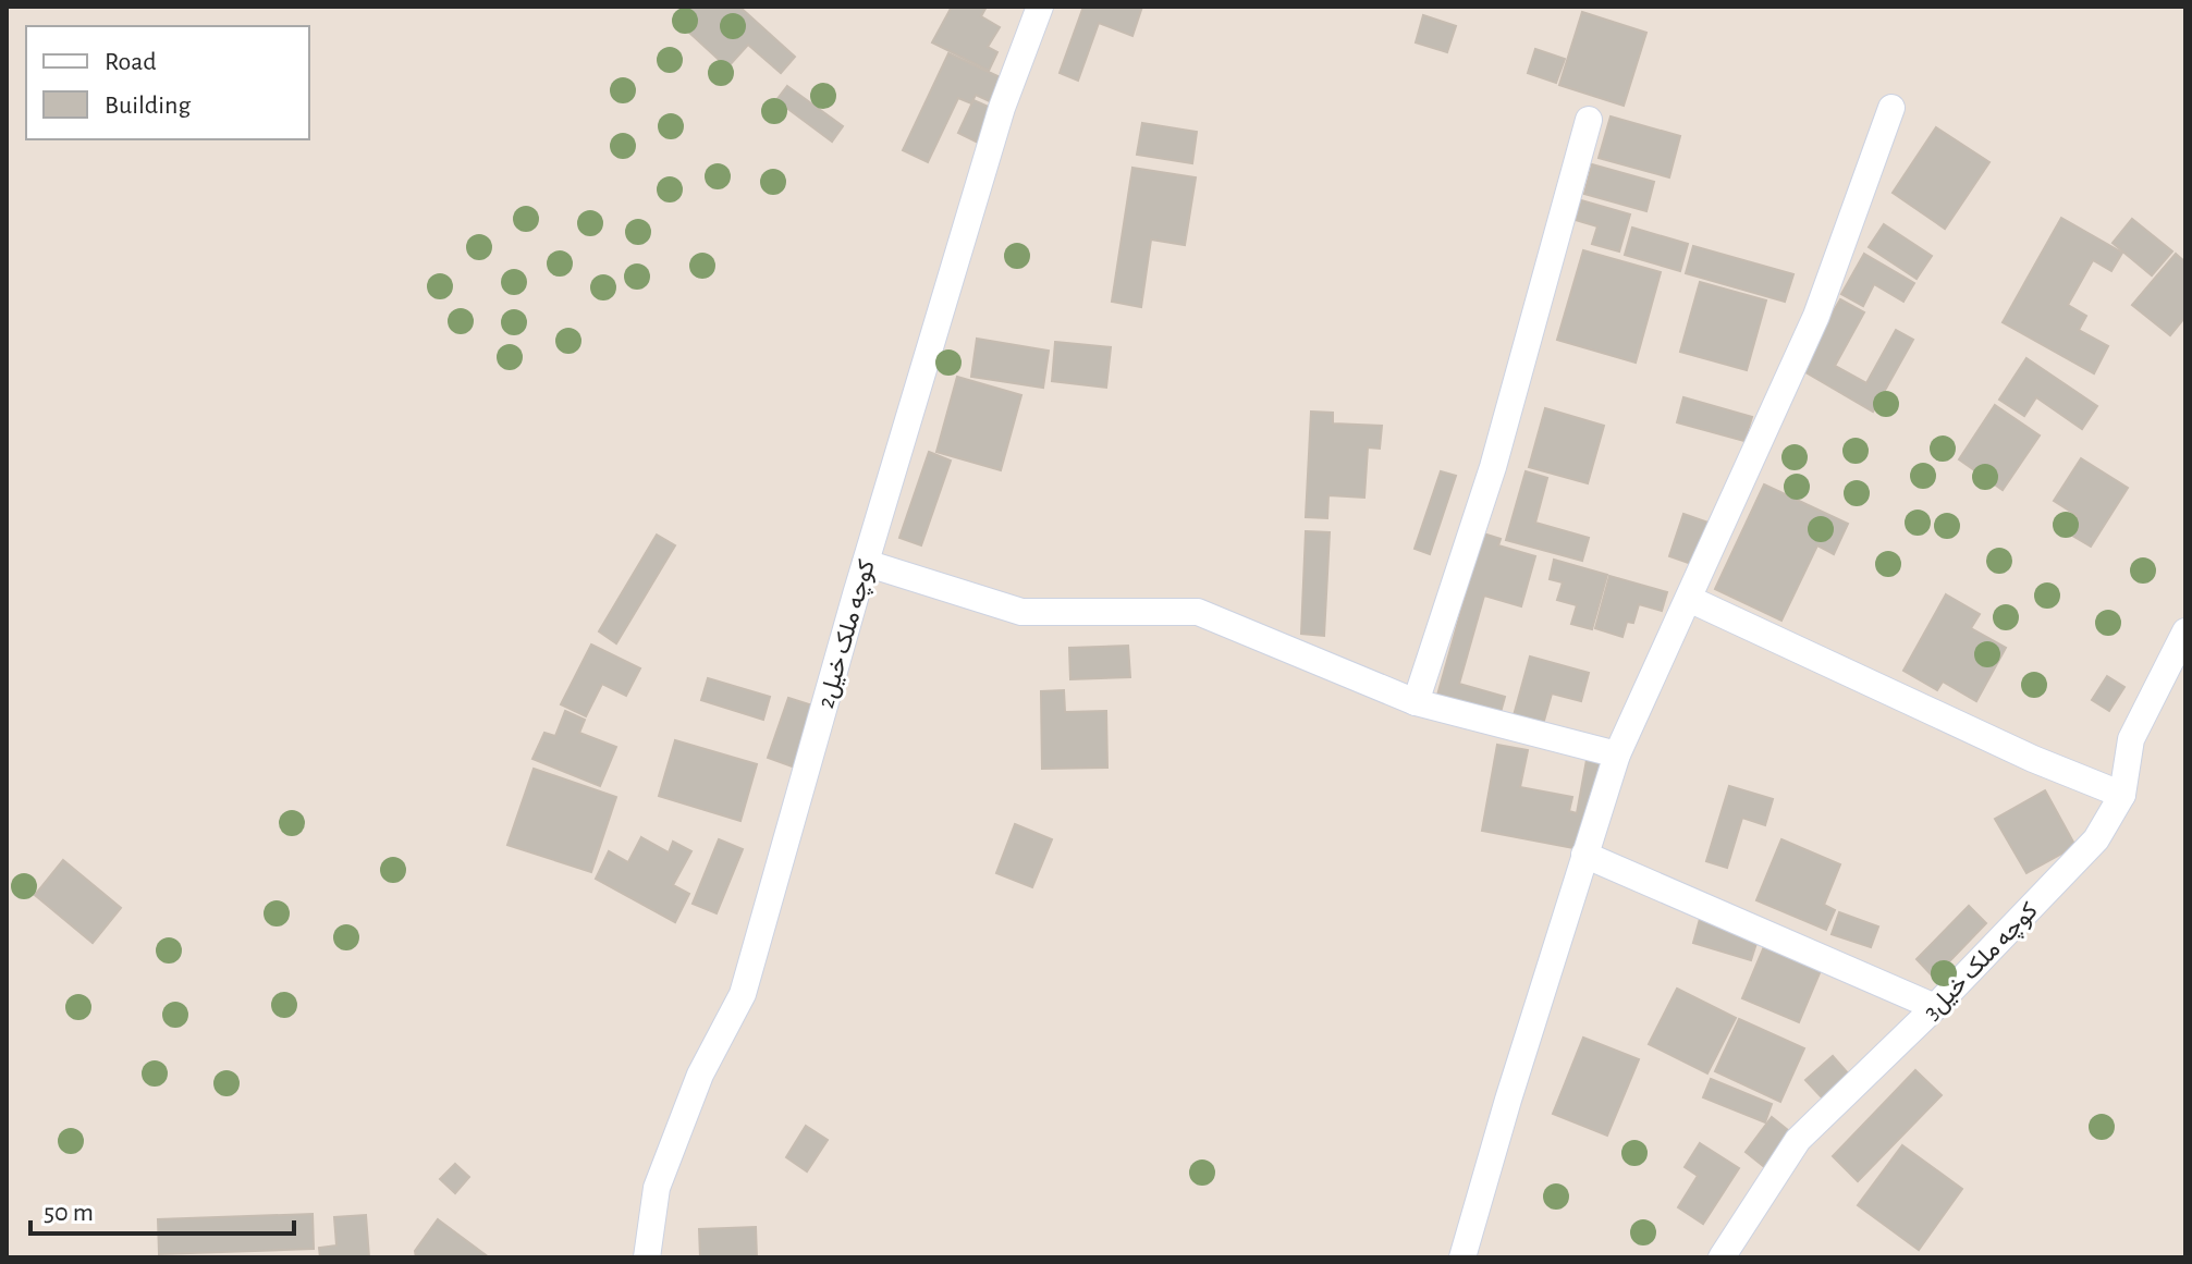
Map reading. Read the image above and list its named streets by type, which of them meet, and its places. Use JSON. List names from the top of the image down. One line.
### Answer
{"streets":{"street":["کوچه ملک خیل2","کوچه ملک خیل3"]},"legend":["Road","Building"],"scale_bar":"50 m"}
